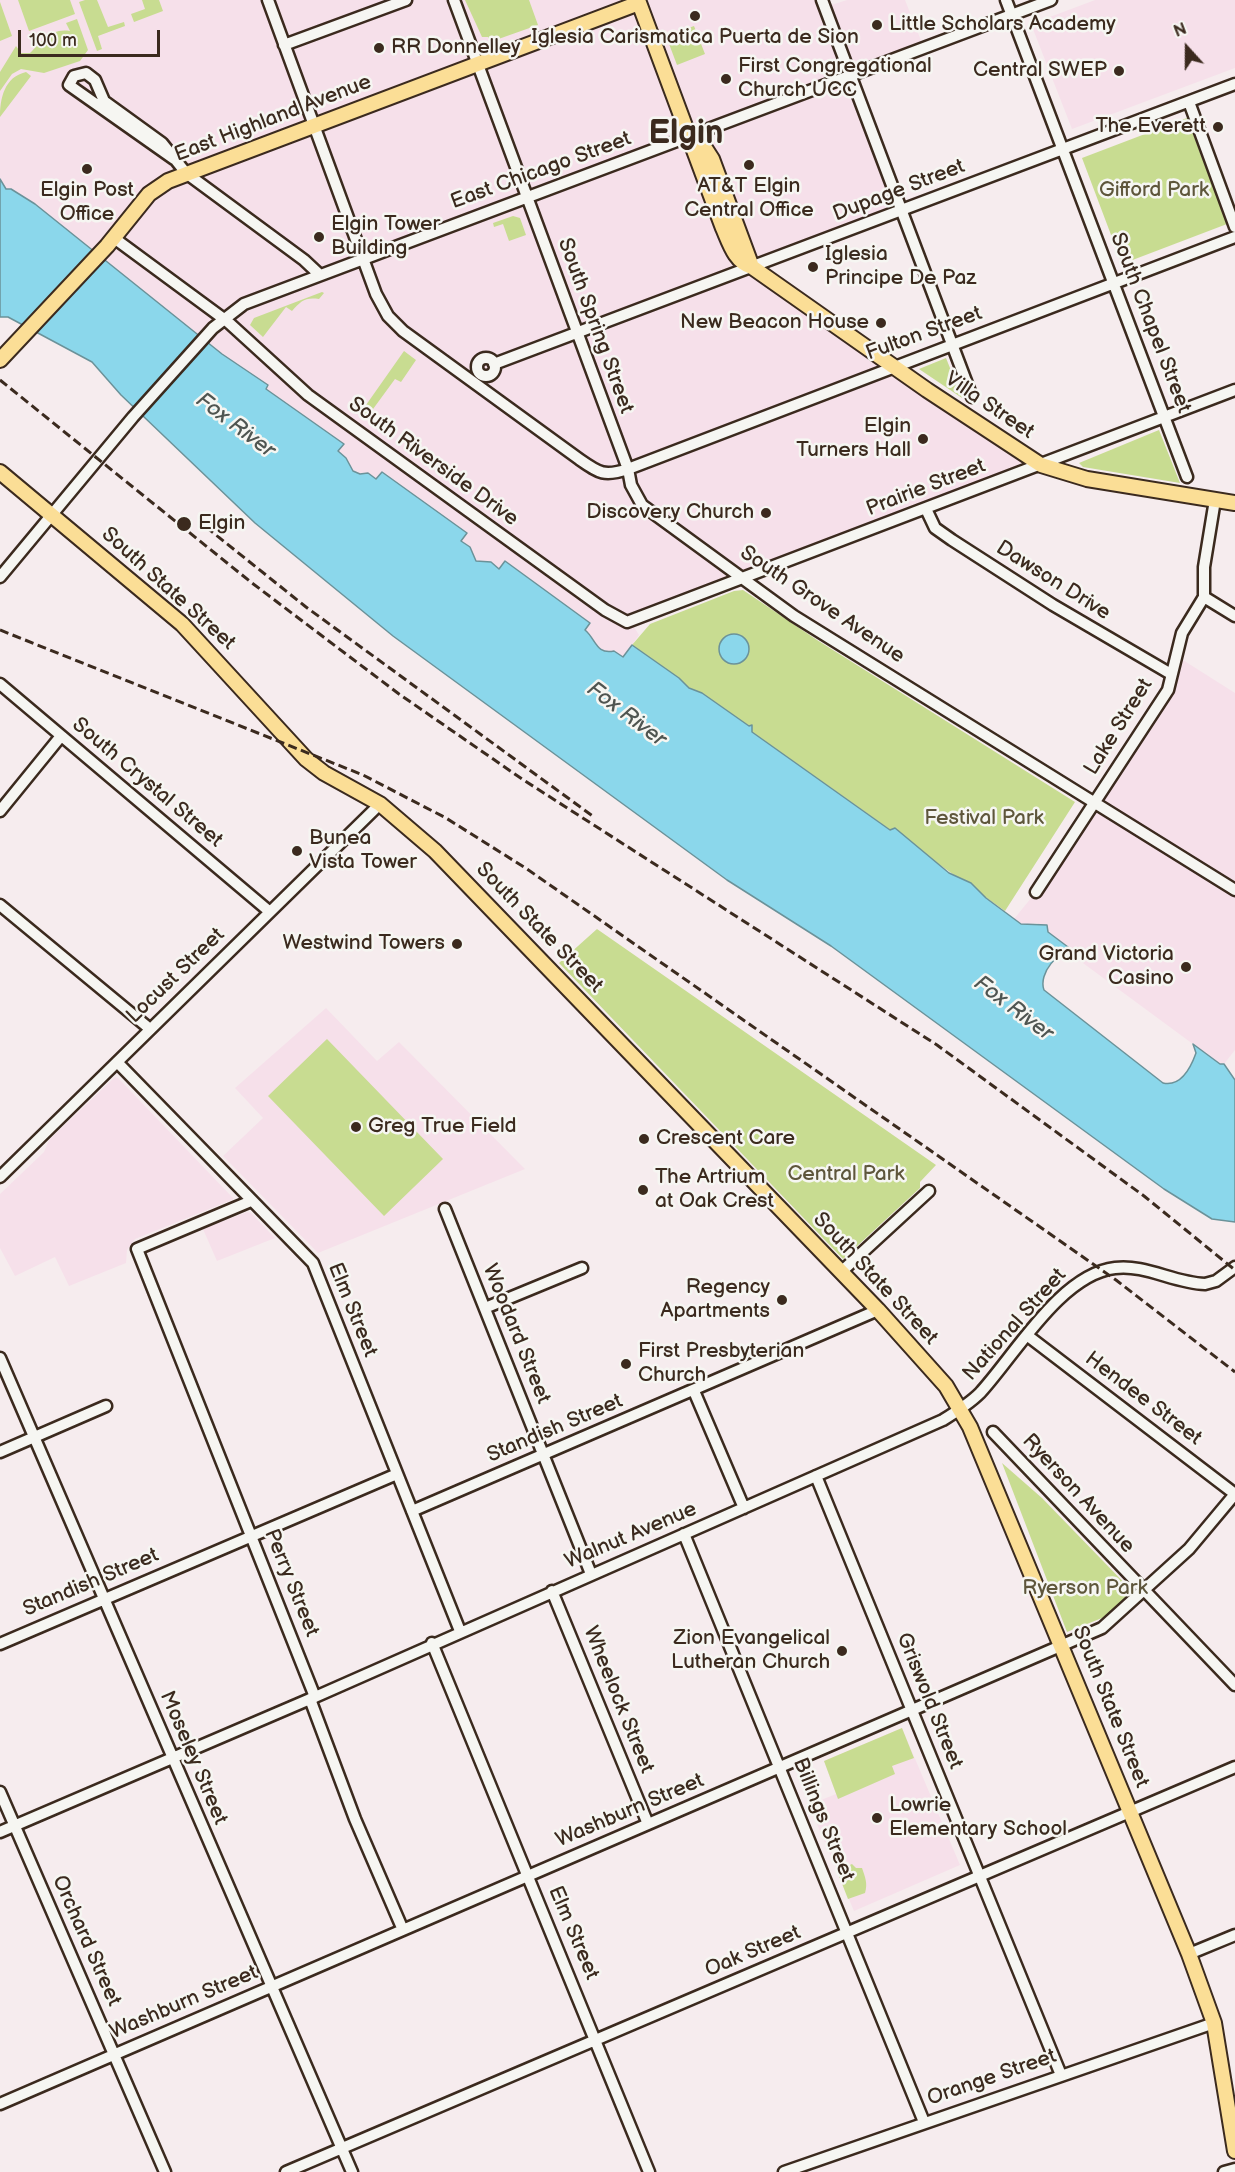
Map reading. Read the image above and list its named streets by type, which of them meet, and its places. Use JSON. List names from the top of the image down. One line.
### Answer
{"streets":{"main road":["East Highland Avenue","Villa Street","South State Street"],"street":["East Chicago Street","Dupage Street","South Chapel Street","South Spring Street","Fulton Street","South Riverside Drive","Prairie Street","Dawson Drive","South Grove Avenue","Lake Street","South Crystal Street","Locust Street","Elm Street","National Street","Woodard Street","Hendee Street","Standish Street","Ryerson Avenue","Walnut Avenue","Perry Street","Wheelock Street","Griswold Street","Moseley Street","Washburn Street","Billings Street","Orchard Street","Oak Street","Orange Street"]},"crossings":[["East Highland Avenue","South Spring Street"],["East Highland Avenue","Villa Street"],["East Highland Avenue","South Riverside Drive"],["East Chicago Street","South Chapel Street"],["East Chicago Street","South Spring Street"],["East Chicago Street","Villa Street"],["East Chicago Street","South Riverside Drive"],["East Chicago Street","South State Street"],["Dupage Street","South Chapel Street"],["Dupage Street","South Spring Street"],["Dupage Street","Villa Street"],["South Chapel Street","Fulton Street"],["South Chapel Street","Prairie Street"],["South Spring Street","Fulton Street"],["South Spring Street","South Grove Avenue"],["Fulton Street","Villa Street"],["Fulton Street","South Grove Avenue"],["Villa Street","Prairie Street"],["South Riverside Drive","Prairie Street"],["Prairie Street","Dawson Drive"],["Prairie Street","South Grove Avenue"],["Dawson Drive","Lake Street"],["South State Street","Locust Street"],["South State Street","National Street"],["South State Street","Standish Street"],["South State Street","Walnut Avenue"],["South State Street","Washburn Street"],["South State Street","Oak Street"],["South State Street","Orange Street"],["South Grove Avenue","Lake Street"],["South Crystal Street","Locust Street"],["Locust Street","Elm Street"],["Elm Street","Standish Street"],["Elm Street","Walnut Avenue"],["Elm Street","Perry Street"],["Elm Street","Washburn Street"],["Elm Street","Oak Street"],["National Street","Hendee Street"],["National Street","Walnut Avenue"],["Woodard Street","Standish Street"],["Woodard Street","Walnut Avenue"],["Hendee Street","Washburn Street"],["Standish Street","Perry Street"],["Standish Street","Moseley Street"],["Ryerson Avenue","Washburn Street"],["Walnut Avenue","Perry Street"],["Walnut Avenue","Wheelock Street"],["Walnut Avenue","Griswold Street"],["Walnut Avenue","Moseley Street"],["Walnut Avenue","Billings Street"],["Walnut Avenue","Orchard Street"],["Perry Street","Washburn Street"],["Wheelock Street","Washburn Street"],["Griswold Street","Washburn Street"],["Griswold Street","Oak Street"],["Griswold Street","Orange Street"],["Moseley Street","Washburn Street"],["Moseley Street","Oak Street"],["Washburn Street","Billings Street"],["Washburn Street","Orchard Street"],["Billings Street","Oak Street"],["Billings Street","Orange Street"]],"districts":["Elgin"],"water":["Fox River"],"parks":["Gifford Park","Festival Park","Central Park","Ryerson Park"],"places":["Iglesia Carismatica Puerta de Sion","Little Scholars Academy","RR Donnelley","Central SWEP","First Congregational Church UCC","The Everett","AT&T Elgin Central Office","Elgin Post Office","Elgin Tower Building","Iglesia Principe De Paz","New Beacon House","Elgin Turners Hall","Discovery Church","Elgin","Bunea Vista Tower","Westwind Towers","Grand Victoria Casino","Greg True Field","Crescent Care","The Artrium at Oak Crest","Regency Apartments","First Presbyterian Church","Zion Evangelical Lutheran Church","Lowrie Elementary School"],"scale_bar":"100 m","north":"top"}
